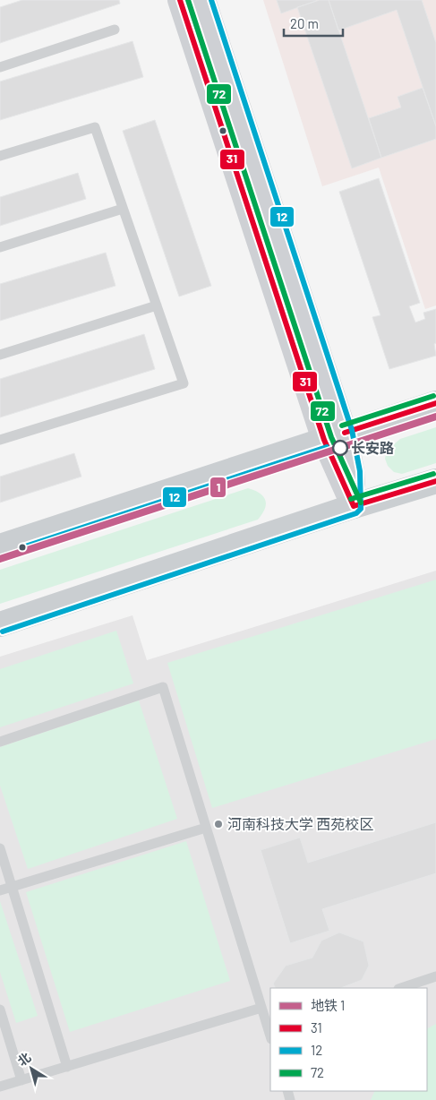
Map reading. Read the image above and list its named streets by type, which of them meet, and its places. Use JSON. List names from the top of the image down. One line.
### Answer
{"places":["长安路","河南科技大学 西苑校区"],"lines":["transit line 31","transit line 12","transit line 72","metro line 1"],"legend":["地铁 1","31","12","72"],"scale_bar":"20 m","north":"top left"}
